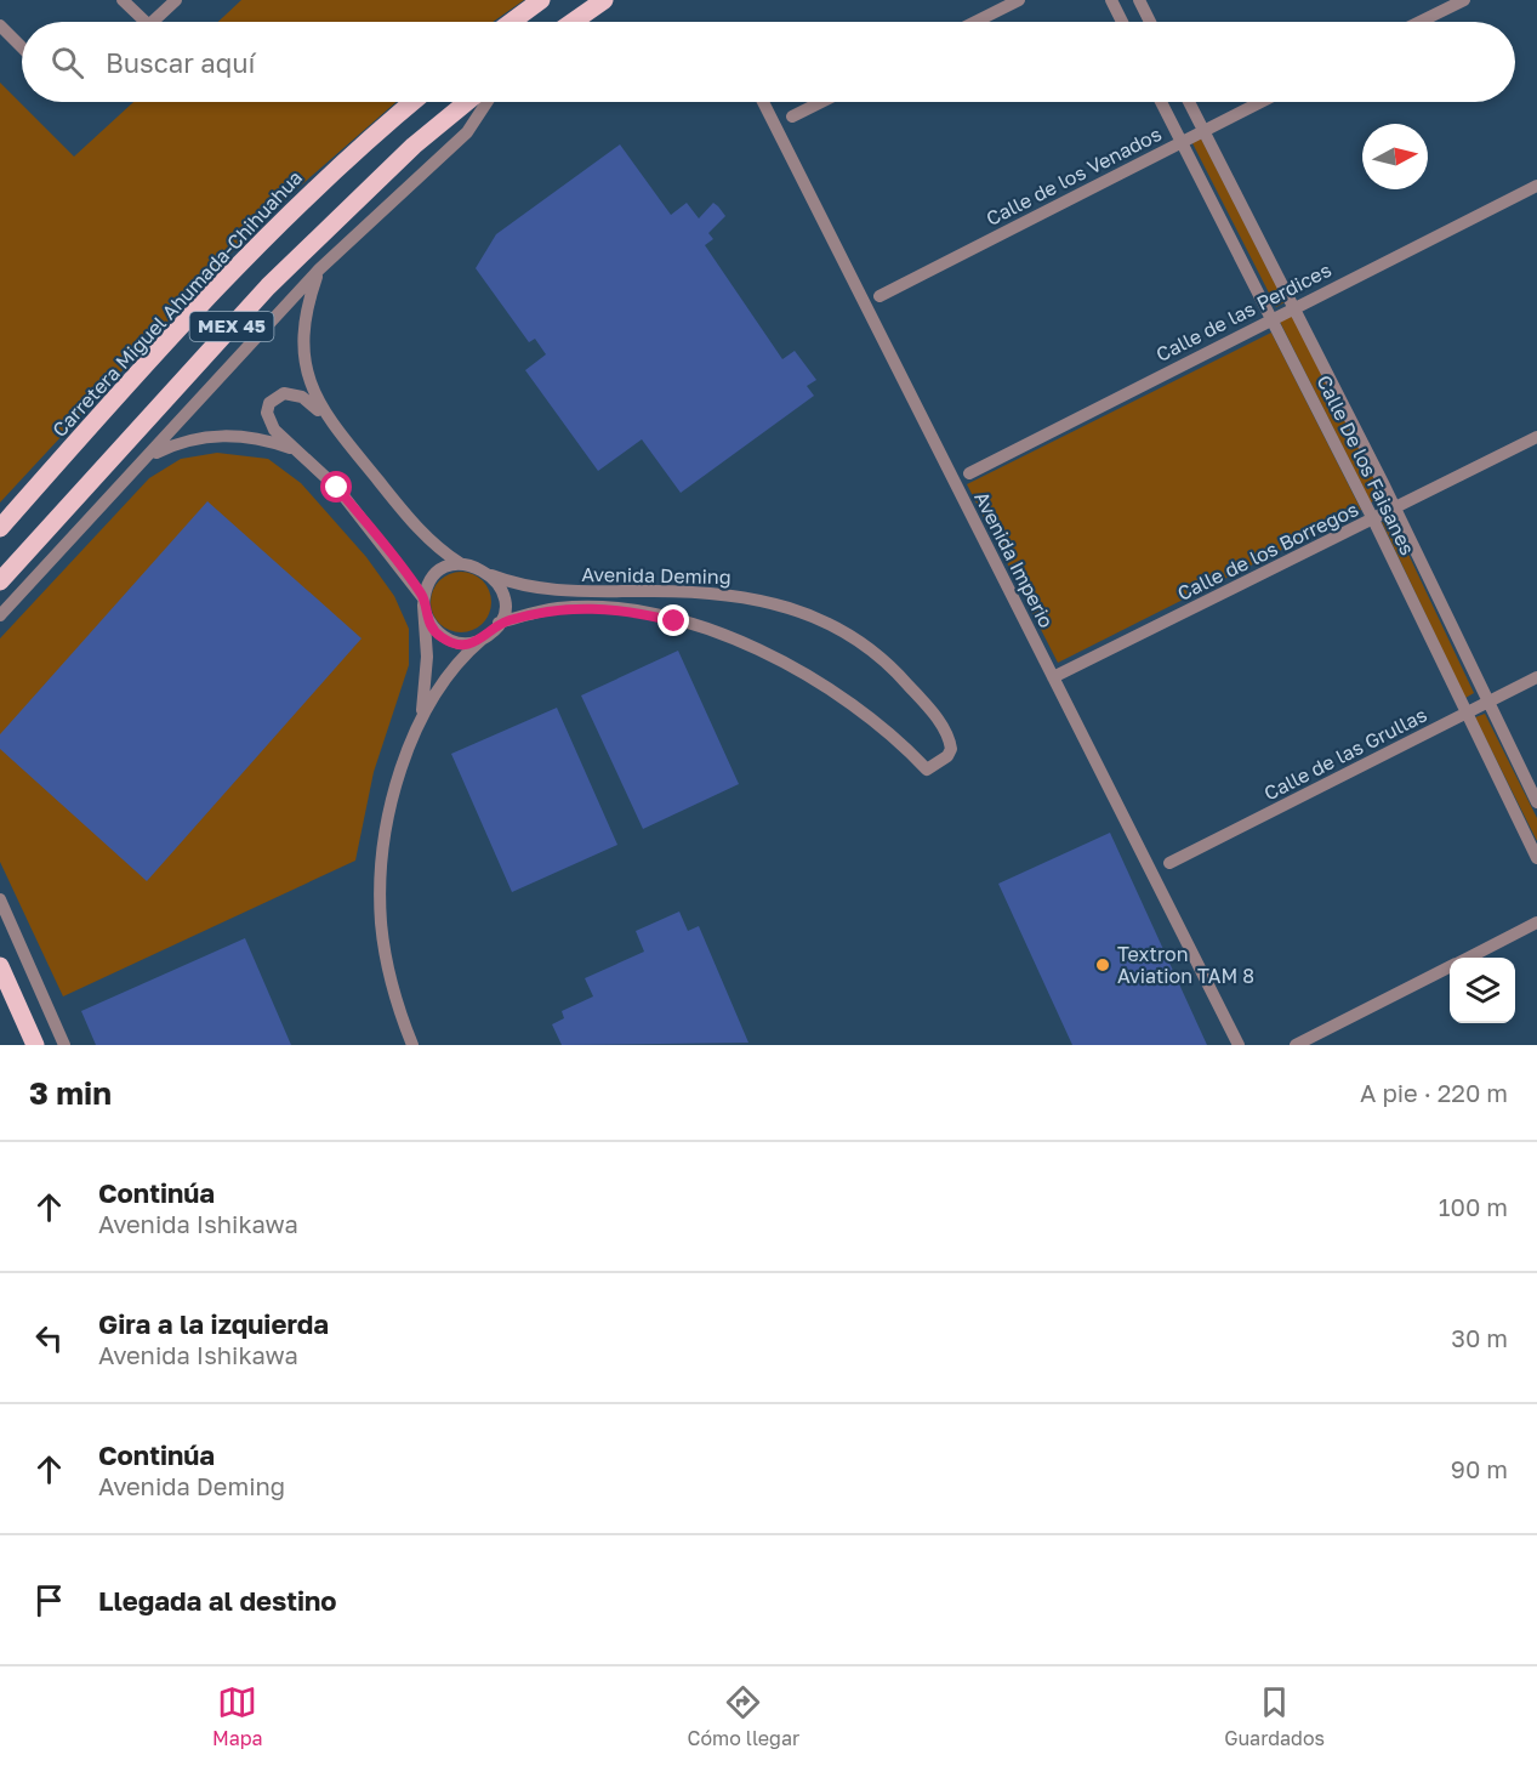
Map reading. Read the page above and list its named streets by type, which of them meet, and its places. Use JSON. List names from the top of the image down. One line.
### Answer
{"streets":{"main road":["Carretera Miguel Ahumada-Chihuahua","MEX 45"],"street":["Calle de los Venados","Calle de las Perdices","Calle De los Faisanes","Calle de los Borregos","Avenida Imperio","Avenida Deming","Calle de las Grullas"]},"crossings":[["Calle de los Venados","Calle De los Faisanes"],["Calle de las Perdices","Calle De los Faisanes"],["Calle De los Faisanes","Calle de los Borregos"],["Calle De los Faisanes","Calle de las Grullas"],["Calle de los Borregos","Avenida Imperio"]],"places":["Textron Aviation TAM 8"],"north":"right","page":{"search":"Buscar aquí","heading":["3 min","A pie · 220 m"],"list":[["Continúa","Avenida Ishikawa","100 m"],["Gira a la izquierda","Avenida Ishikawa","30 m"],["Continúa","Avenida Deming","90 m"],"Llegada al destino"],"nav":["Mapa","Cómo llegar","Guardados"]}}
